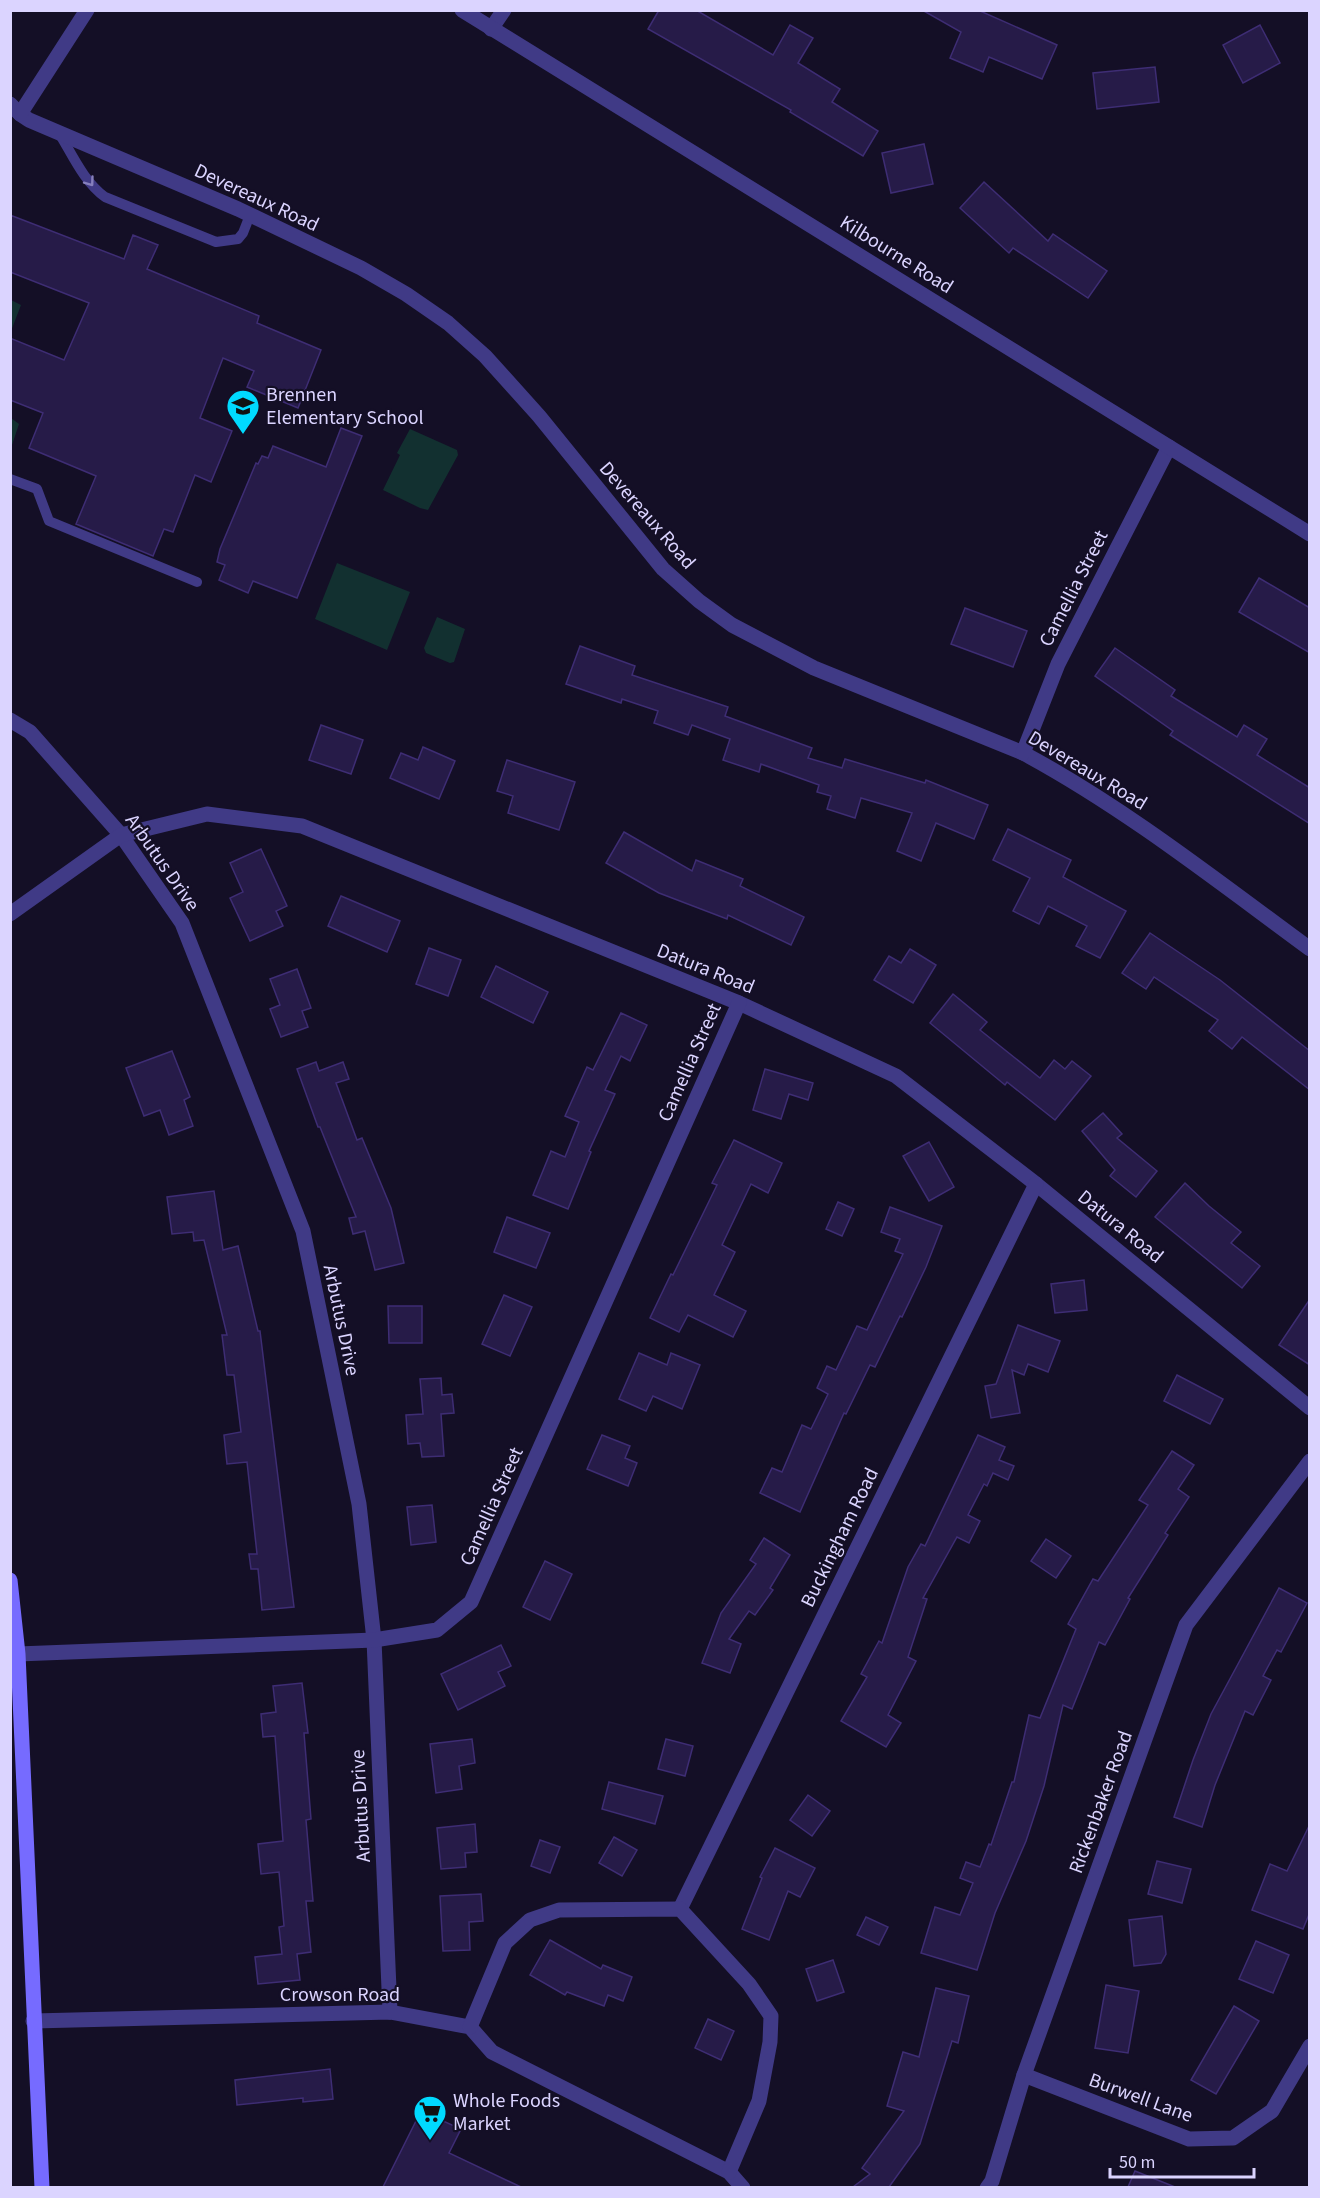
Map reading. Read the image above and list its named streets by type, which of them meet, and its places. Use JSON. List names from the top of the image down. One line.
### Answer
{"streets":{"street":["Devereaux Road","Kilbourne Road","Camellia Street","Arbutus Drive","Datura Road","Buckingham Road","Rickenbaker Road","Crowson Road","Burwell Lane"]},"crossings":[["Devereaux Road","Camellia Street"],["Kilbourne Road","Camellia Street"],["Camellia Street","Arbutus Drive"],["Camellia Street","Datura Road"],["Arbutus Drive","Datura Road"],["Arbutus Drive","Crowson Road"],["Datura Road","Buckingham Road"],["Rickenbaker Road","Burwell Lane"]],"places":{"school or university":["Brennen Elementary School"],"supermarket":["Whole Foods Market"]},"scale_bar":"50 m"}
